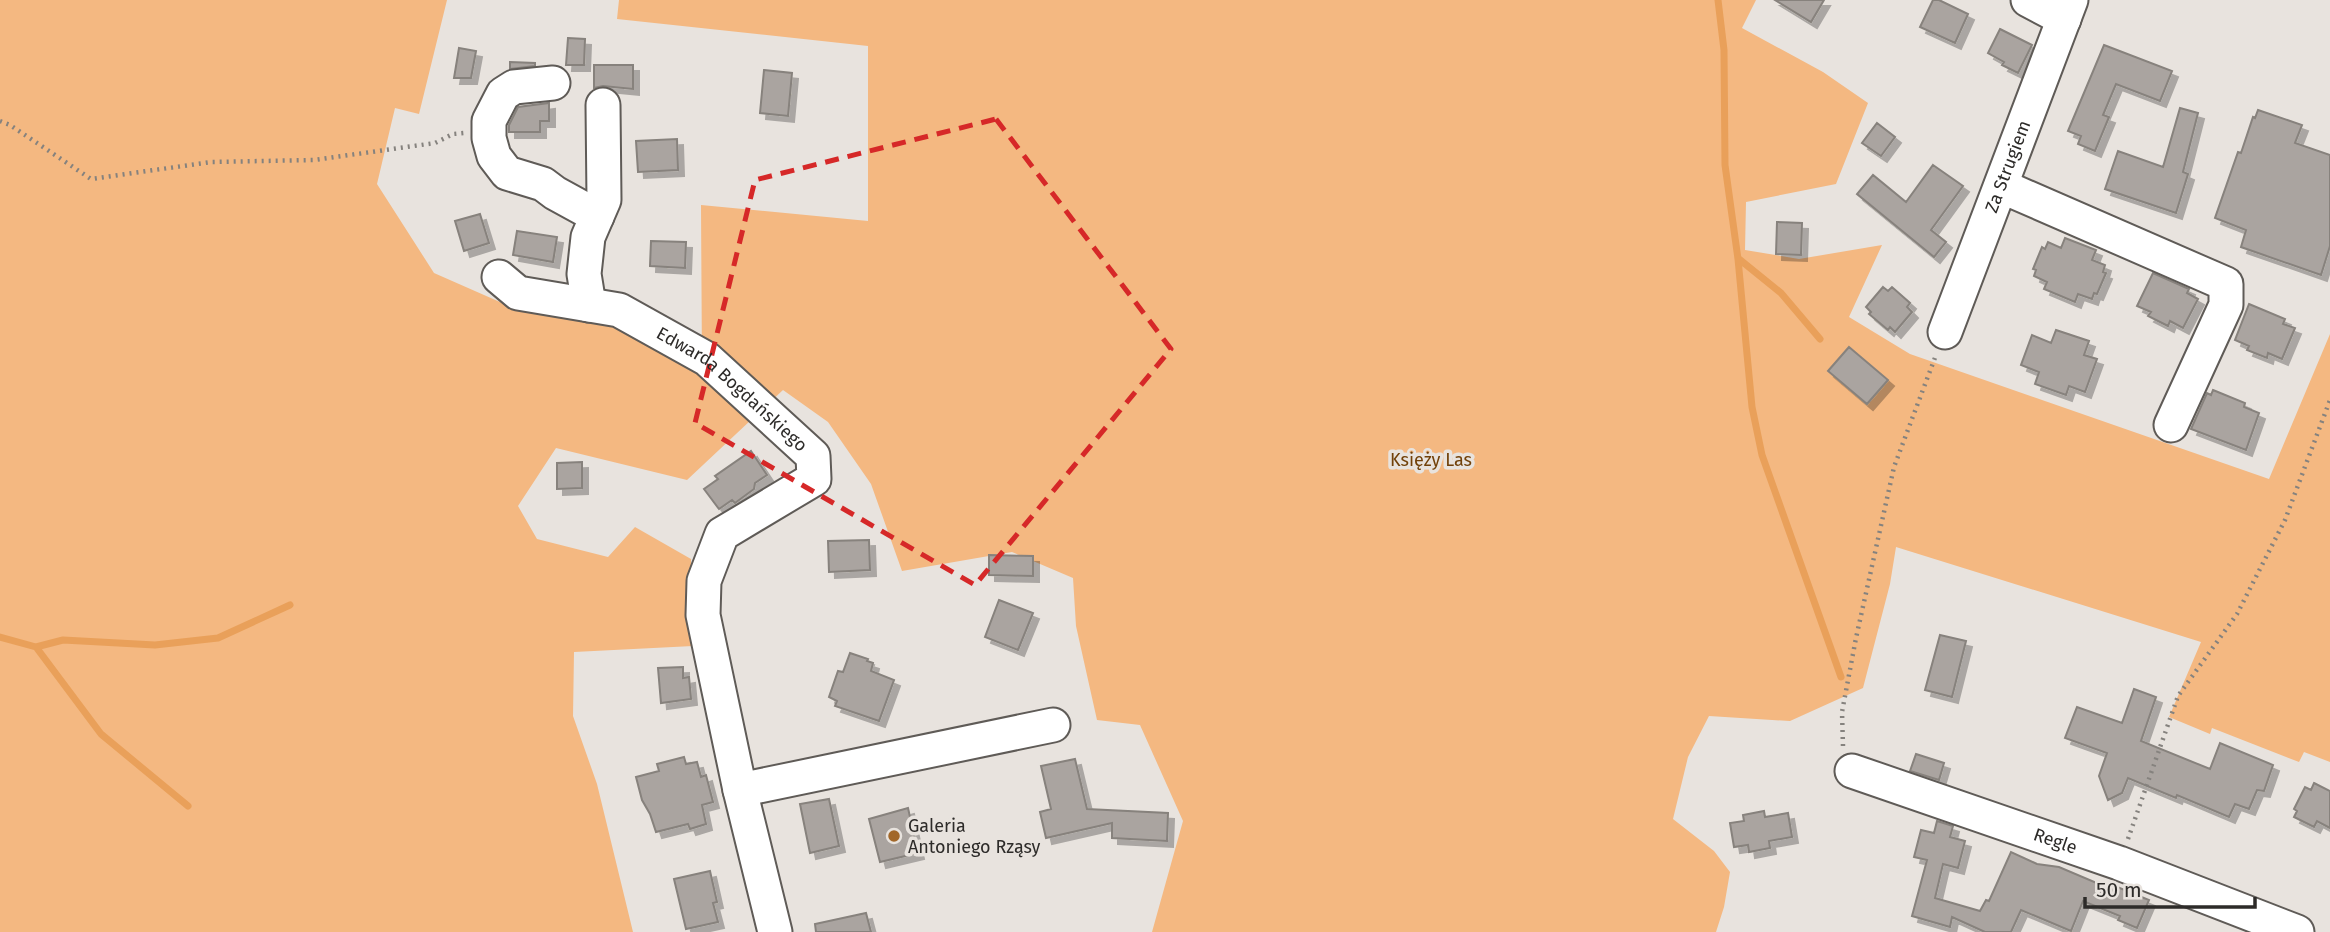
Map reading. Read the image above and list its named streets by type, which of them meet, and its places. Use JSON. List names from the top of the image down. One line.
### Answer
{"streets":{"street":["Za Strugiem","Edwarda Bogdańskiego","Regle"]},"parks":["Księży Las"],"places":["Galeria Antoniego Rząsy"],"scale_bar":"50 m"}
